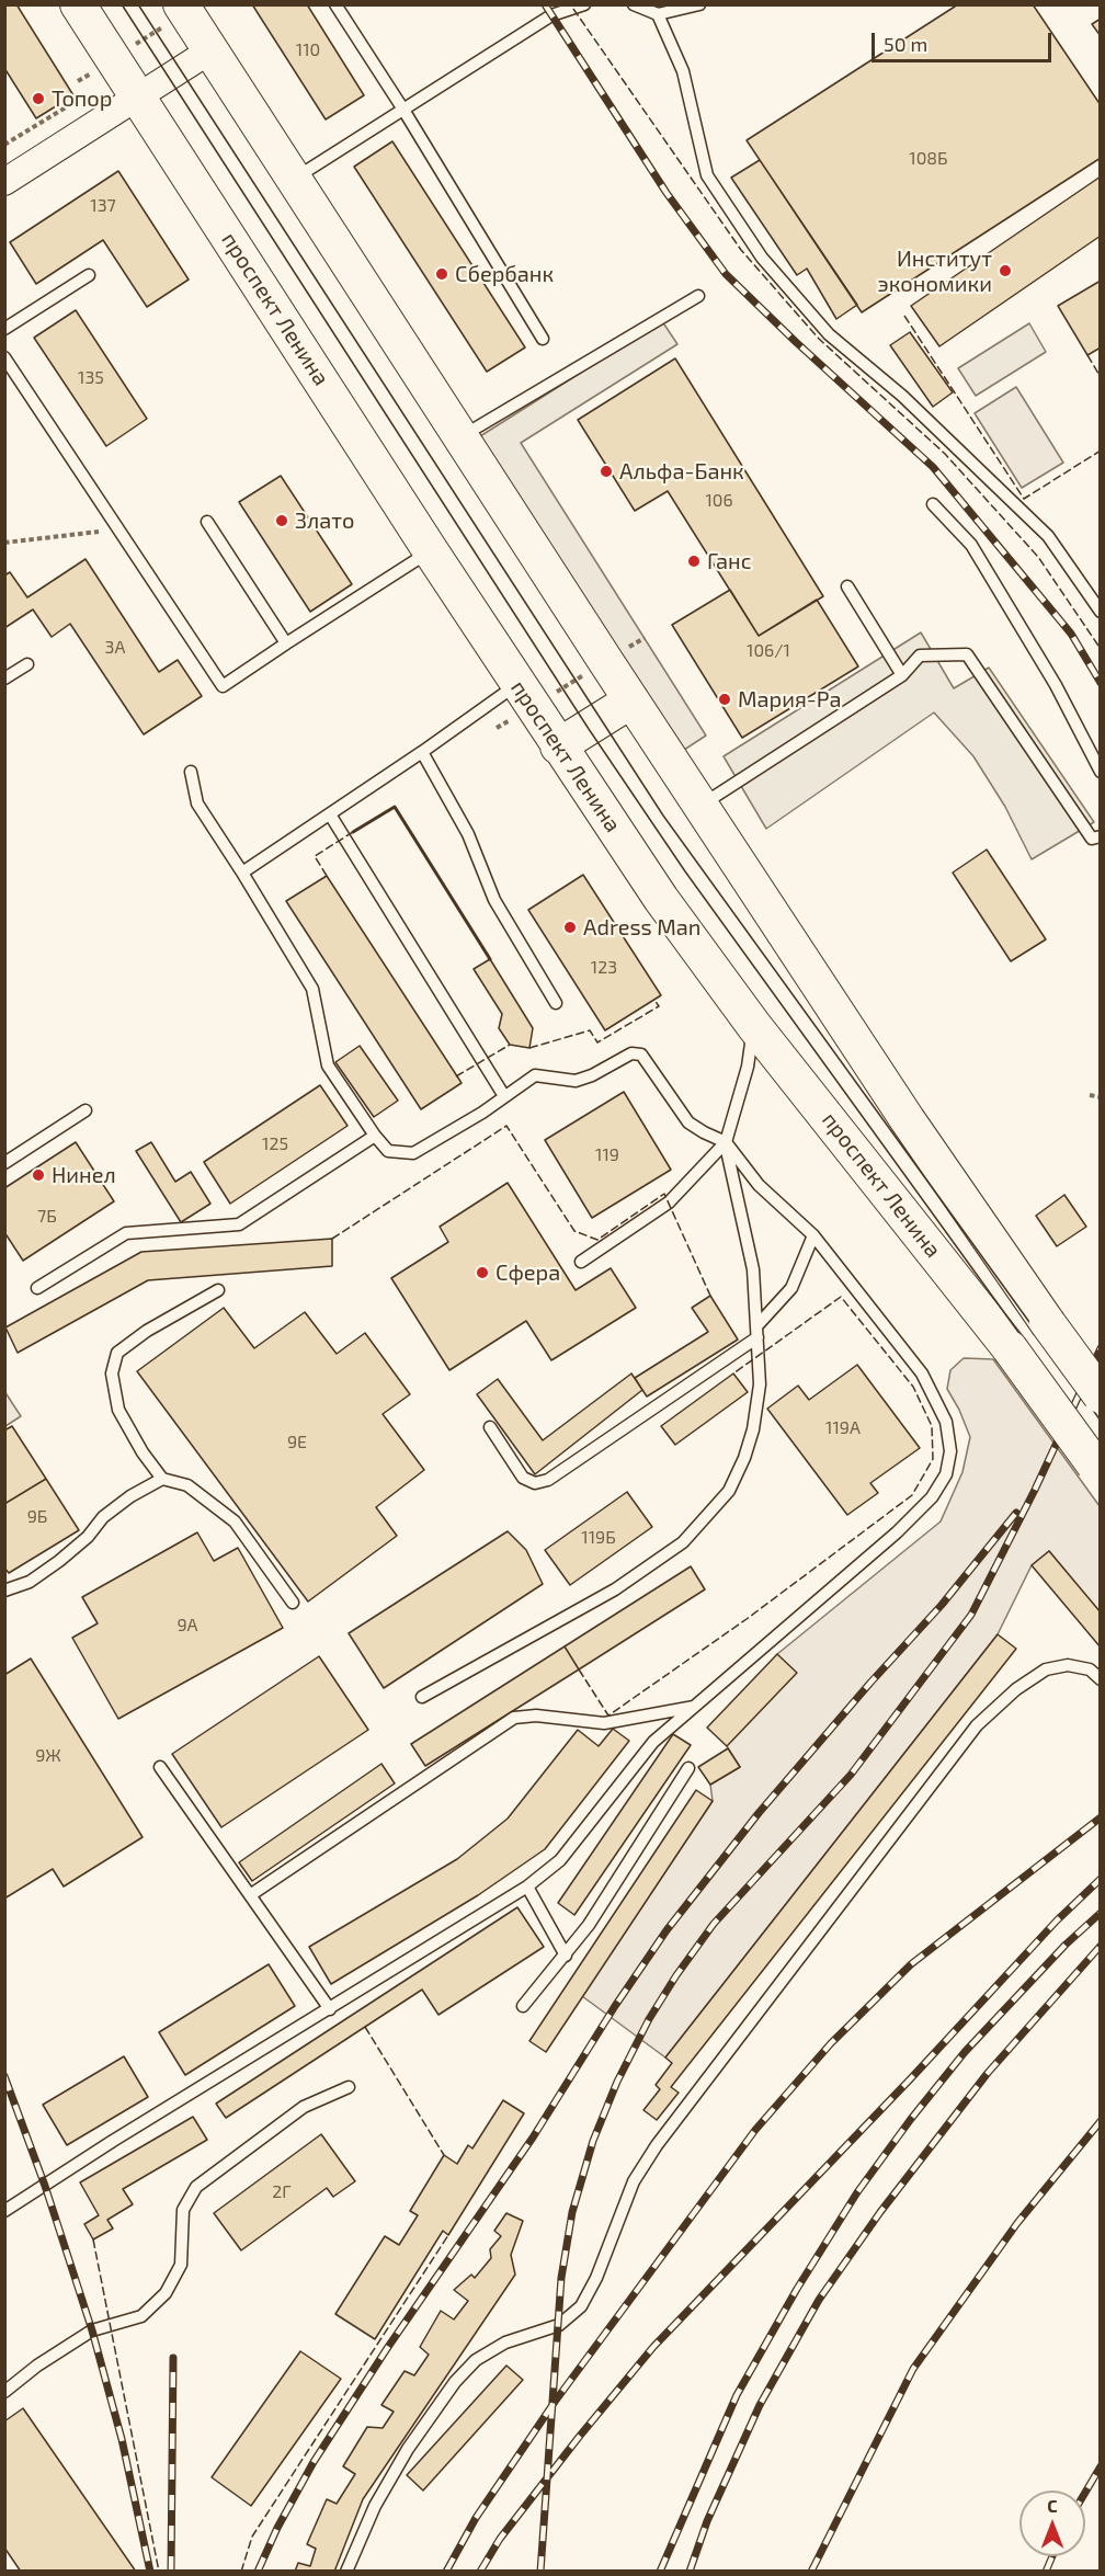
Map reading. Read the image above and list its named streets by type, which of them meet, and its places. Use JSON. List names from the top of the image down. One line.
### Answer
{"streets":{"main road":["проспект Ленина"]},"places":["Топор","Институт экономики","Сбербанк","Альфа-Банк","Злато","Ганс","Мария-Ра","Adress Man","Нинел","Сфера"],"house_numbers":["110","108Б","137","135","106","3А","106/1","123","125","119","7Б","119А","9Е","9Б","119Б","9А","9Ж","2Г"],"scale_bar":"50 m","north":"top"}
